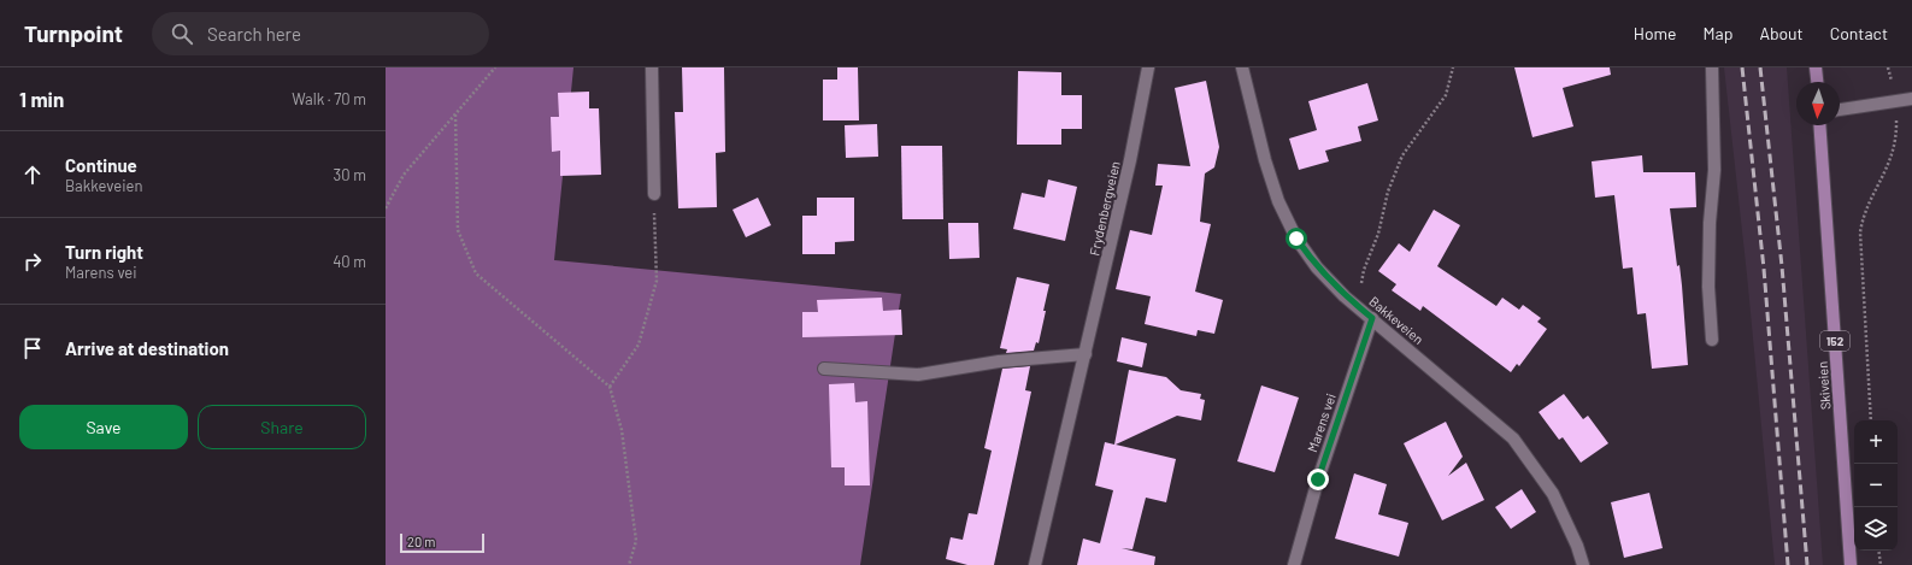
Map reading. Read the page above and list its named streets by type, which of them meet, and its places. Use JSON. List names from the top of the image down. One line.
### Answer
{"streets":{"main road":["152","Skiveien"],"street":["Frydenbergveien","Bakkeveien","Marens vei"]},"crossings":[["Bakkeveien","Marens vei"]],"scale_bar":"20 m","north":"bottom","page":{"header":"Turnpoint","search":"Search here","nav":["Home","Map","About","Contact"],"heading":["1 min","Walk · 70 m"],"list":[["Continue","Bakkeveien","30 m"],["Turn right","Marens vei","40 m"],"Arrive at destination"],"buttons":["Save","Share"],"map_buttons":["+","−"],"scale":"20 m"}}
